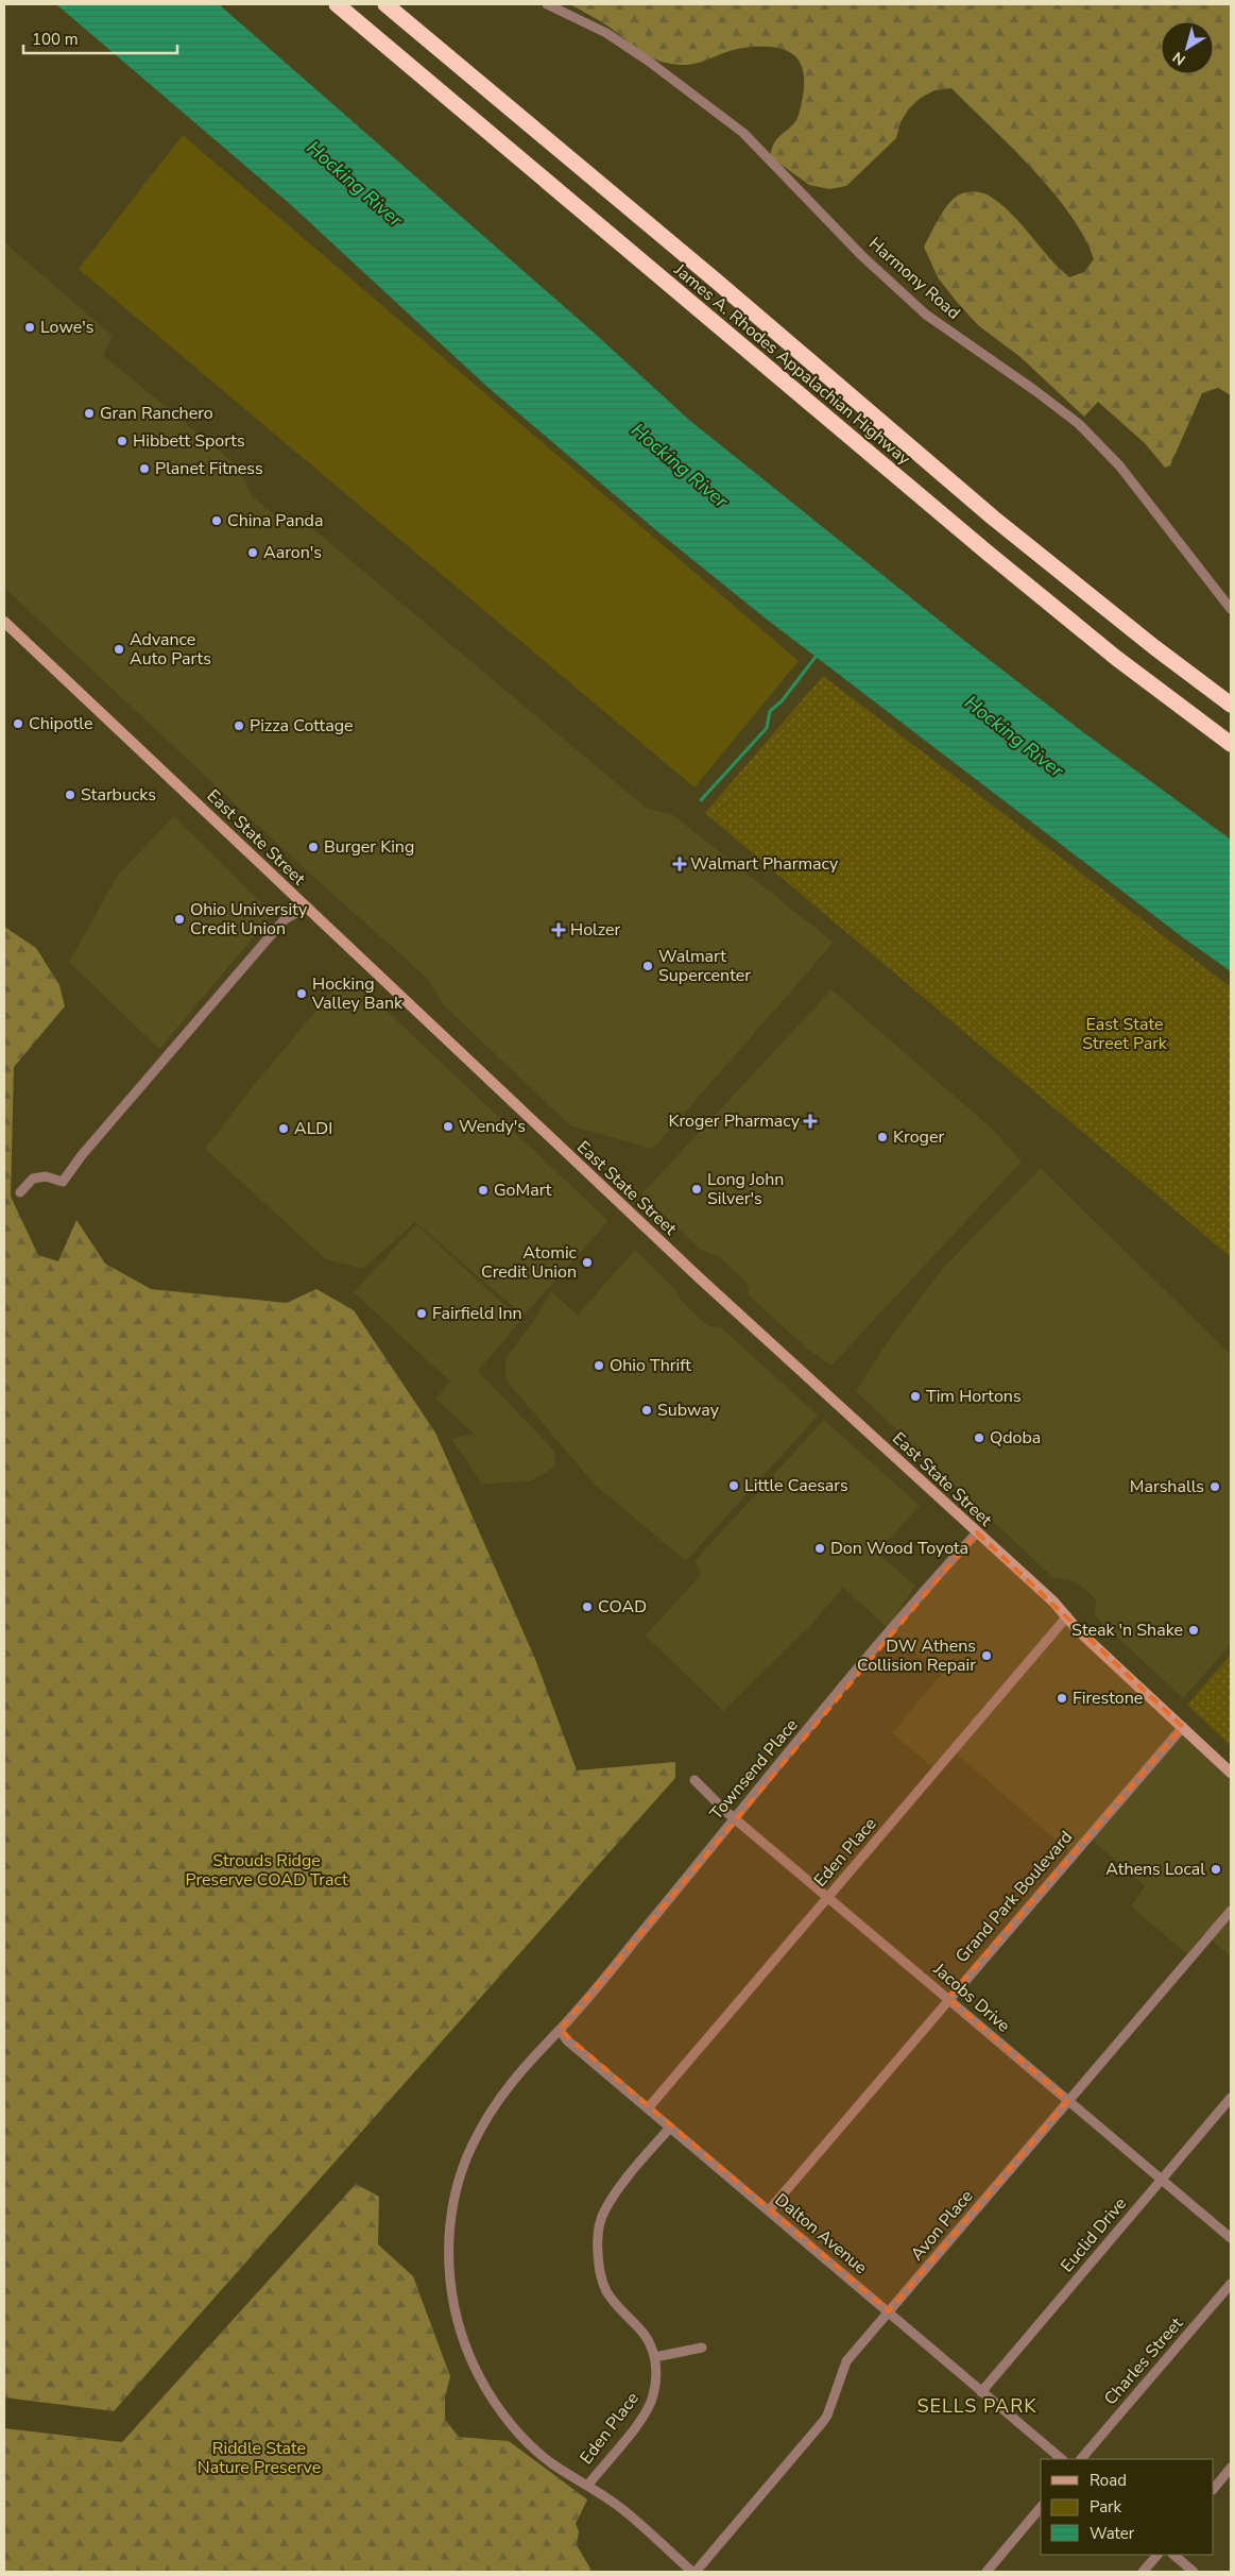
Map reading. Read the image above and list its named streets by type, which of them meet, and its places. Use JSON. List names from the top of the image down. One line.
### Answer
{"streets":{"highway":["James A. Rhodes Appalachian Highway"],"main road":["East State Street"],"street":["Harmony Road","Townsend Place","Eden Place","Grand Park Boulevard","Jacobs Drive","Avon Place","Dalton Avenue","Euclid Drive","Charles Street"]},"crossings":[["East State Street","Townsend Place"],["East State Street","Eden Place"],["East State Street","Grand Park Boulevard"],["Townsend Place","Eden Place"],["Townsend Place","Jacobs Drive"],["Townsend Place","Avon Place"],["Townsend Place","Dalton Avenue"],["Eden Place","Jacobs Drive"],["Eden Place","Dalton Avenue"],["Grand Park Boulevard","Jacobs Drive"],["Grand Park Boulevard","Dalton Avenue"],["Jacobs Drive","Avon Place"],["Jacobs Drive","Euclid Drive"],["Avon Place","Dalton Avenue"],["Dalton Avenue","Euclid Drive"]],"districts":["SELLS PARK"],"water":["Hocking River"],"parks":["East State Street Park","Strouds Ridge Preserve COAD Tract","Riddle State Nature Preserve"],"places":{"other":["Lowe's","Gran Ranchero","Hibbett Sports","Planet Fitness","China Panda","Aaron's","Advance Auto Parts","Chipotle","Pizza Cottage","Starbucks","Burger King","Ohio University Credit Union","Walmart Supercenter","Hocking Valley Bank","Wendy's","ALDI","Kroger","Long John Silver's","GoMart","Atomic Credit Union","Fairfield Inn","Ohio Thrift","Tim Hortons","Subway","Qdoba","Little Caesars","Marshalls","Don Wood Toyota","COAD","Steak 'n Shake","DW Athens Collision Repair","Firestone","Athens Local"],"health":["Walmart Pharmacy","Holzer","Kroger Pharmacy"]},"legend":["Road","Park","Water"],"scale_bar":"100 m","north":"bottom left"}
